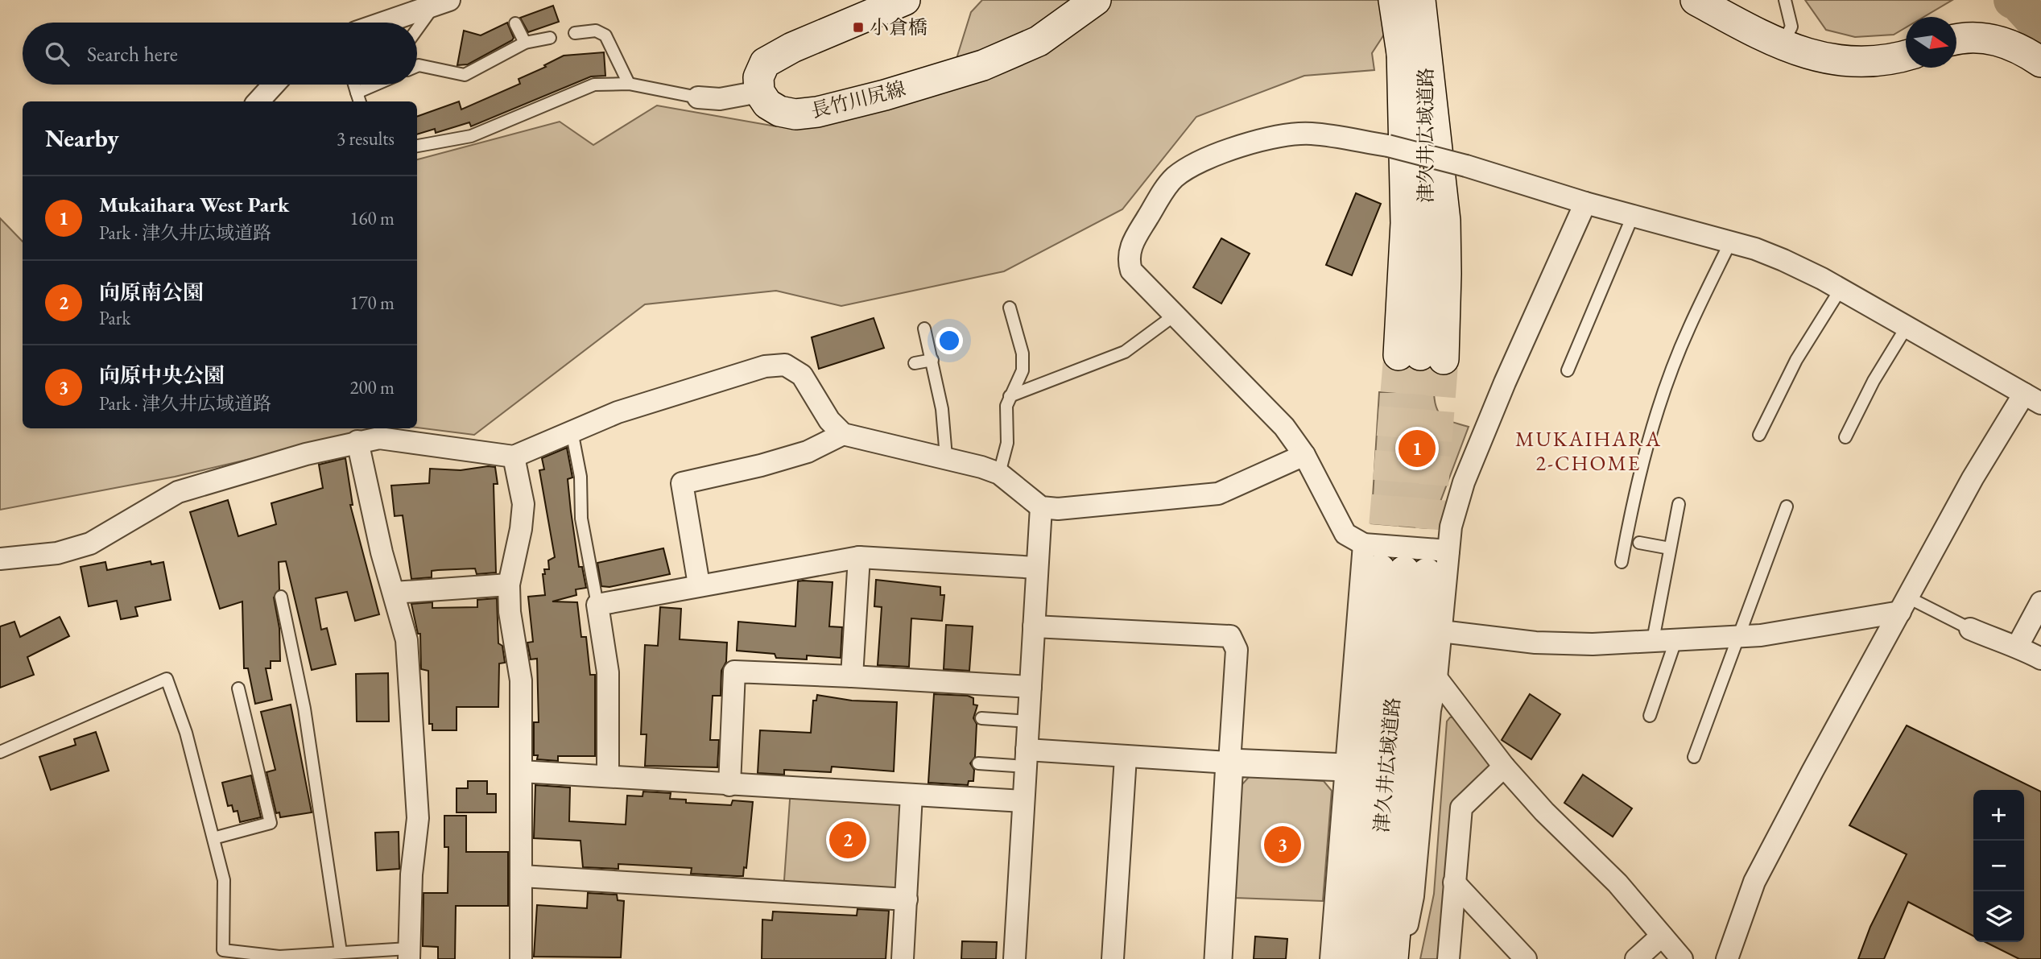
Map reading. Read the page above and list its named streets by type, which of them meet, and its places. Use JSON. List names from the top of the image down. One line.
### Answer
{"streets":{"main road":["長竹川尻線","津久井広域道路"]},"districts":["MUKAIHARA 2-CHOME"],"places":{"transit":["小倉橋"]},"north":"right","page":{"search":"Search here","heading":["Nearby","3 results"],"list":[{"mark":"1","name":"Mukaihara West Park","note":"Park · 津久井広域道路","value":"160 m"},{"mark":"2","name":"向原南公園","note":"Park","value":"170 m"},{"mark":"3","name":"向原中央公園","note":"Park · 津久井広域道路","value":"200 m"}],"pins":["1","2","3"],"map_buttons":["+","−"]}}
